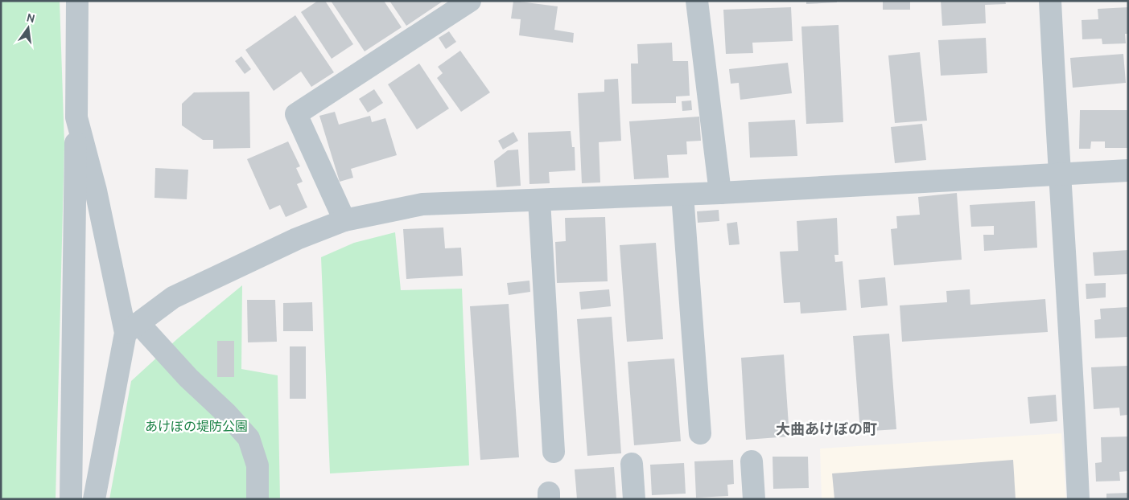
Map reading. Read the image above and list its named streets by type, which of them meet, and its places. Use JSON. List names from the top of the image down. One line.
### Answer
{"districts":["大曲あけぼの町"],"parks":["あけぼの堤防公園"],"north":"top"}
